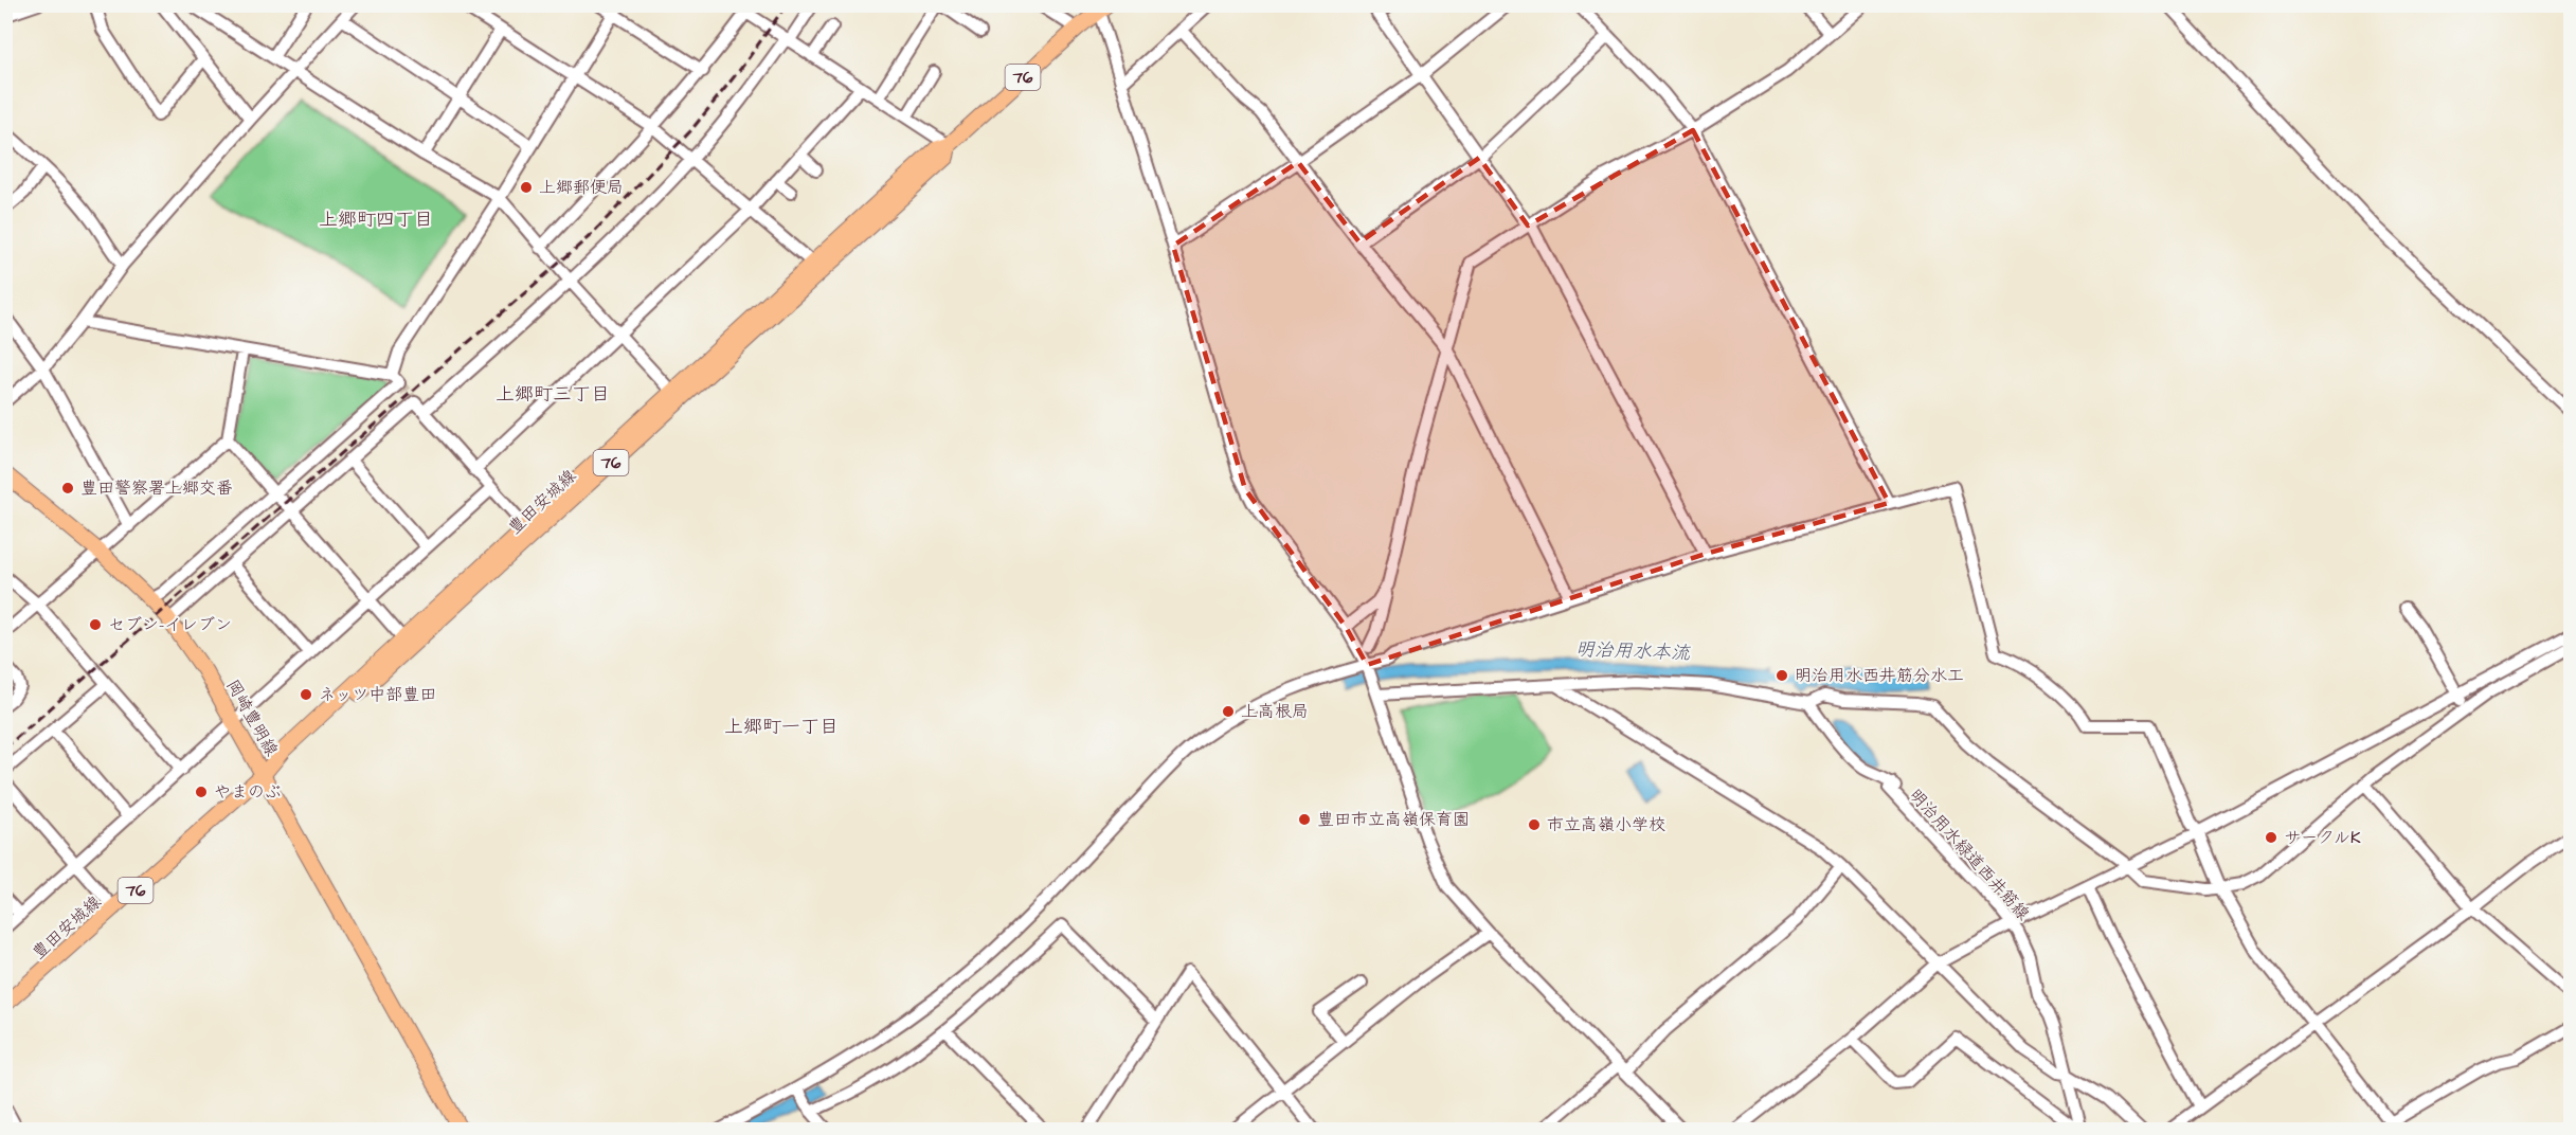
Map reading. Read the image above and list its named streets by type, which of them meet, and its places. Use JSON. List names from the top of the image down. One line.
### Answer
{"streets":{"main road":["76","豊田安城線","岡崎豊明線"],"street":["明治用水緑道西井筋線"]},"crossings":[["豊田安城線","岡崎豊明線"]],"districts":["上郷町四丁目","上郷町三丁目","上郷町一丁目"],"water":["明治用水本流"],"places":["上郷郵便局","豊田警察署上郷交番","セブン-イレブン","明治用水西井筋分水工","ネッツ中部豊田","上高根局","やまのぶ","豊田市立高嶺保育園","市立高嶺小学校","サークルK"]}
